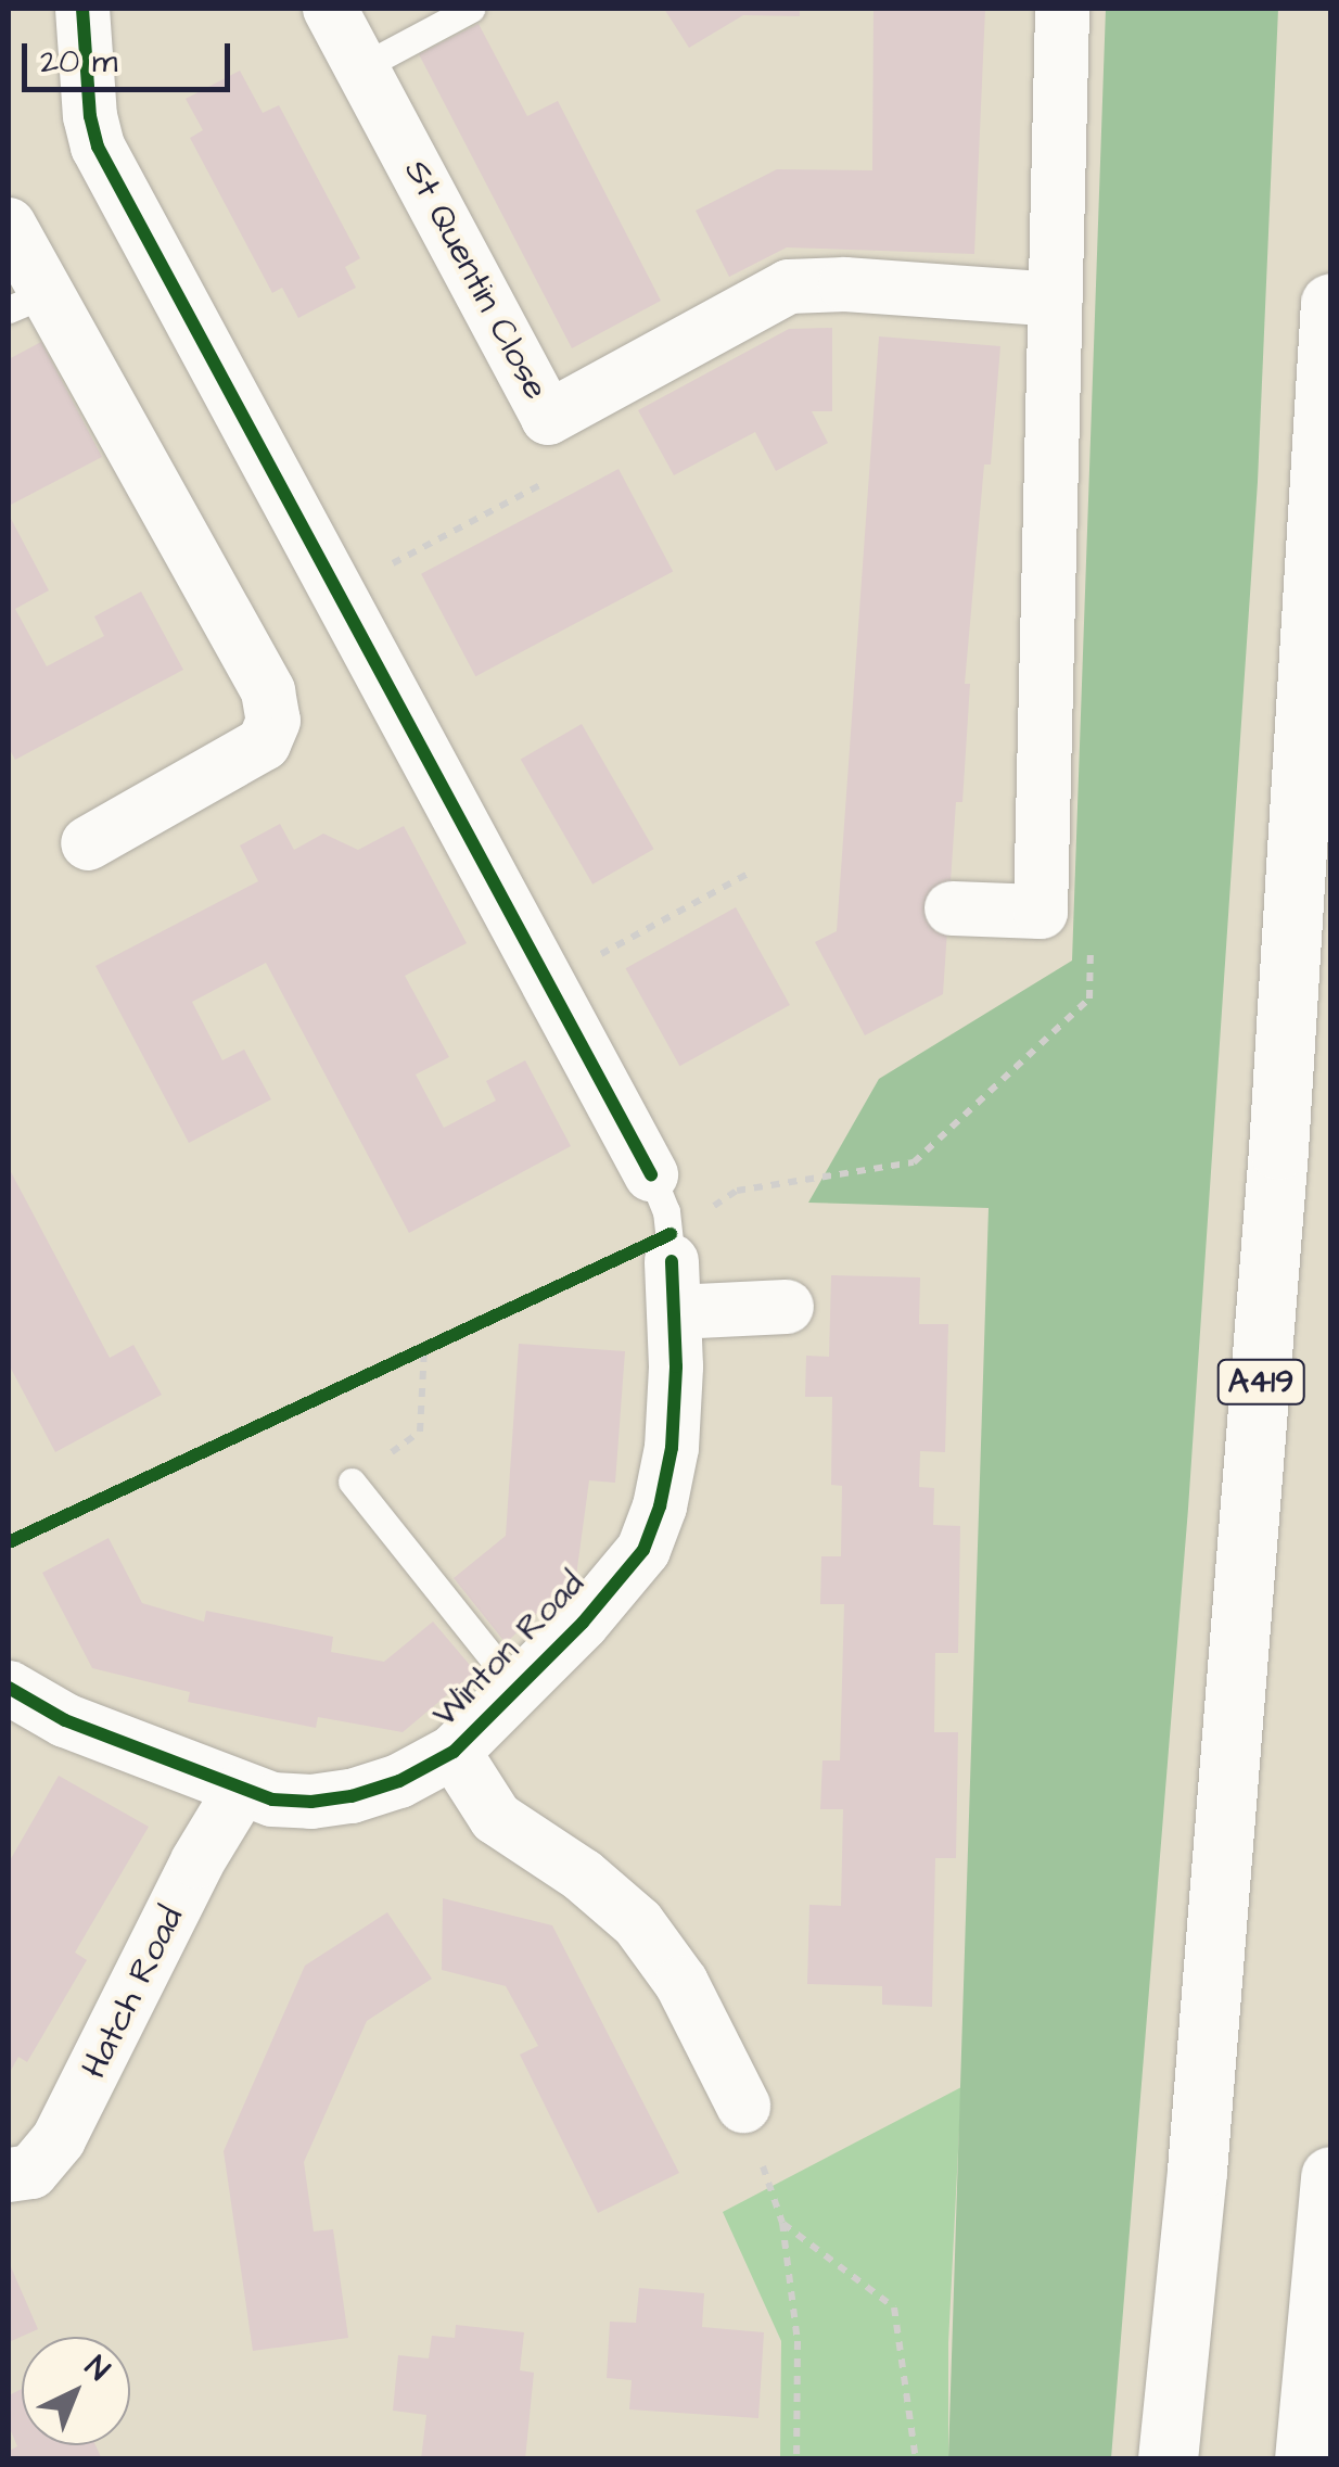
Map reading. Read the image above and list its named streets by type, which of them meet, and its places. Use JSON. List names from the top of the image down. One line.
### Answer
{"streets":{"highway":["A419"],"street":["St Quentin Close","Winton Road","Hatch Road"]},"crossings":[["Winton Road","Hatch Road"]],"scale_bar":"20 m","north":"top right"}
